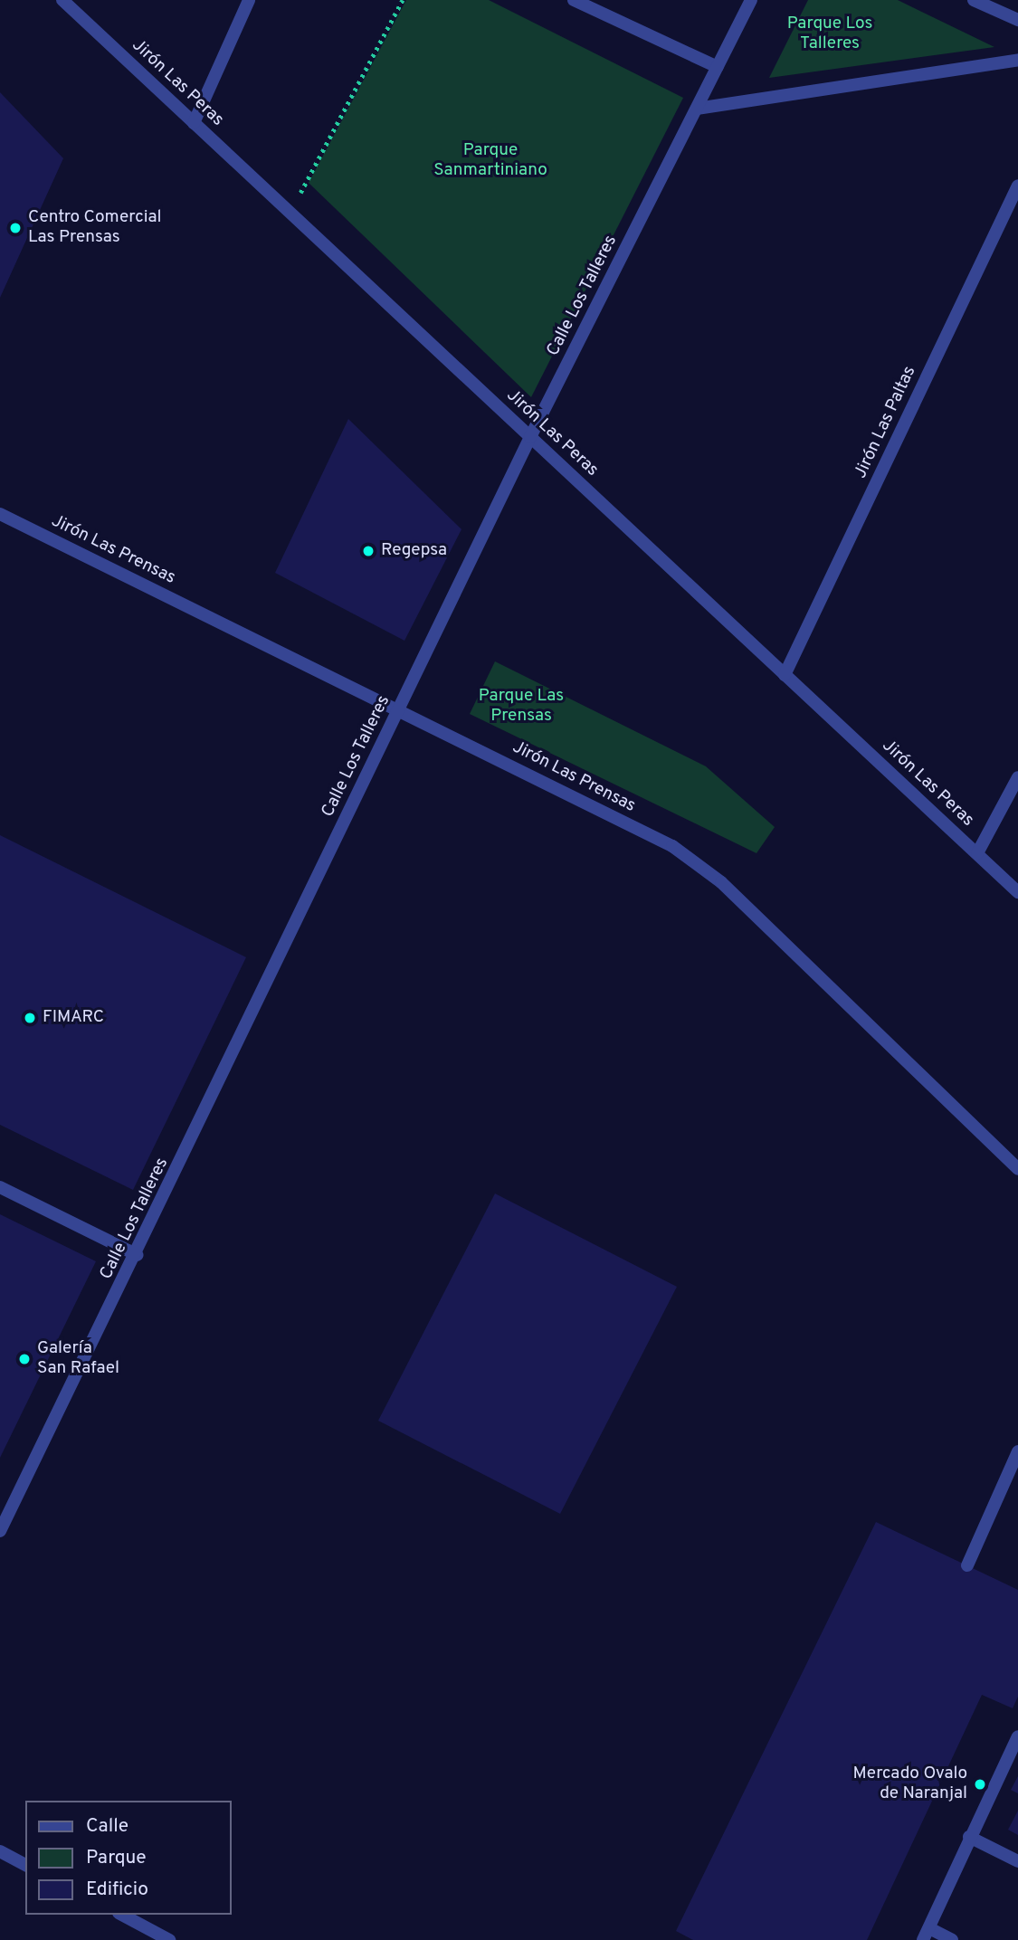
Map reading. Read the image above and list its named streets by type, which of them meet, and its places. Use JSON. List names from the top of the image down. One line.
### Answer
{"streets":{"street":["Jirón Las Peras","Calle Los Talleres","Jirón Las Paltas","Jirón Las Prensas"]},"crossings":[["Jirón Las Peras","Calle Los Talleres"],["Jirón Las Peras","Jirón Las Paltas"],["Calle Los Talleres","Jirón Las Prensas"]],"parks":["Parque Los Talleres","Parque Sanmartiniano","Parque Las Prensas"],"places":["Centro Comercial Las Prensas","Regepsa","FIMARC","Galería San Rafael","Mercado Ovalo de Naranjal"],"legend":["Calle","Parque","Edificio"]}
